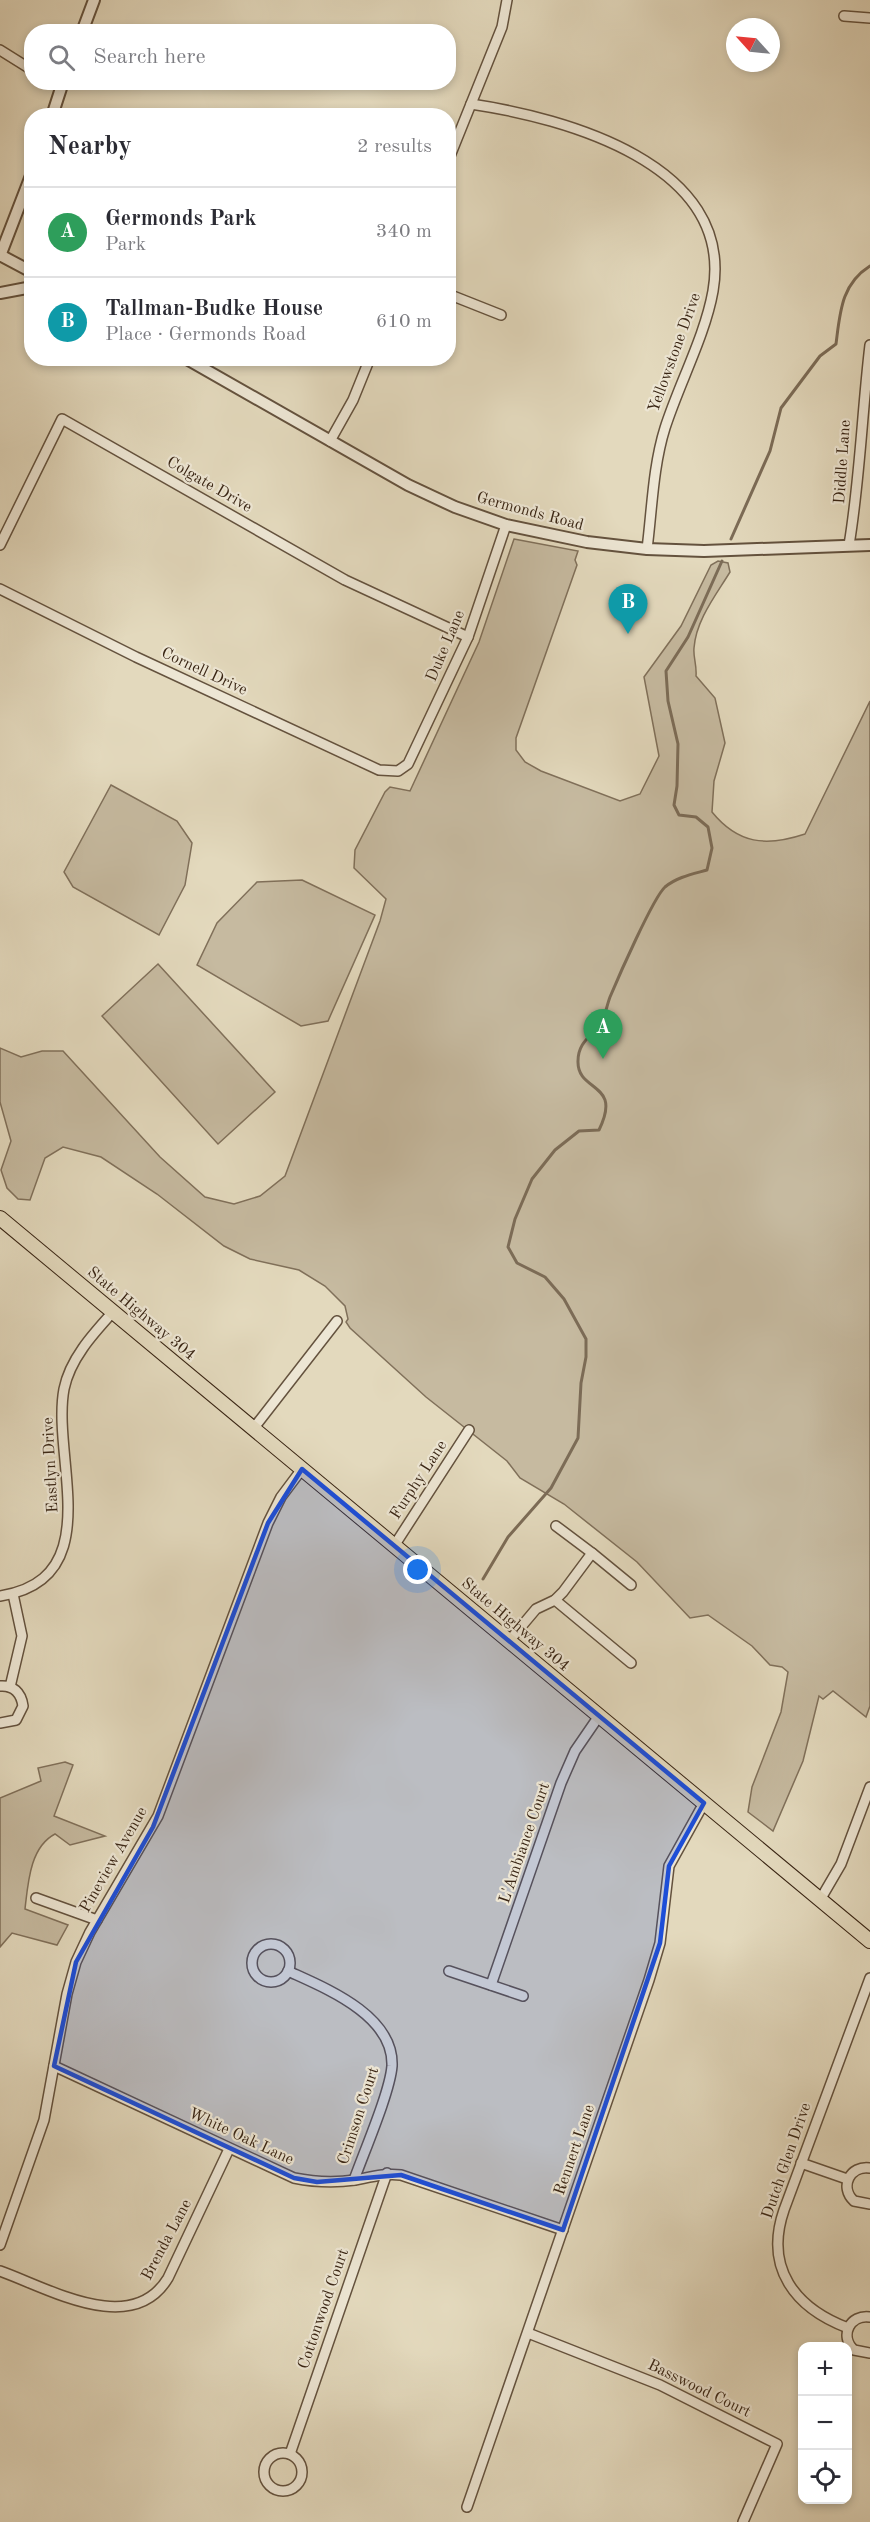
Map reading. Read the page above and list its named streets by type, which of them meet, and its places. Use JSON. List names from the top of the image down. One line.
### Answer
{"streets":{"main road":["State Highway 304"],"street":["Yellowstone Drive","Diddle Lane","Colgate Drive","Germonds Road","Duke Lane","Cornell Drive","Eastlyn Drive","Furphy Lane","L'Ambiance Court","Pineview Avenue","Crimson Court","White Oak Lane","Rennert Lane","Dutch Glen Drive","Brenda Lane","Cottonwood Court","Basswood Court"]},"crossings":[["Yellowstone Drive","Germonds Road"],["Diddle Lane","Germonds Road"],["Colgate Drive","Duke Lane"],["Germonds Road","Duke Lane"],["Duke Lane","Cornell Drive"],["State Highway 304","Eastlyn Drive"],["State Highway 304","Furphy Lane"],["State Highway 304","L'Ambiance Court"],["State Highway 304","Pineview Avenue"],["State Highway 304","Rennert Lane"],["Pineview Avenue","White Oak Lane"],["Crimson Court","White Oak Lane"],["White Oak Lane","Rennert Lane"],["White Oak Lane","Brenda Lane"],["White Oak Lane","Cottonwood Court"],["Rennert Lane","Basswood Court"]],"north":"top left","page":{"search":"Search here","heading":["Nearby","2 results"],"list":[{"mark":"A","name":"Germonds Park","note":"Park","value":"340 m"},{"mark":"B","name":"Tallman-Budke House","note":"Place · Germonds Road","value":"610 m"}],"pins":["B","A"],"map_buttons":["+","−"]}}
